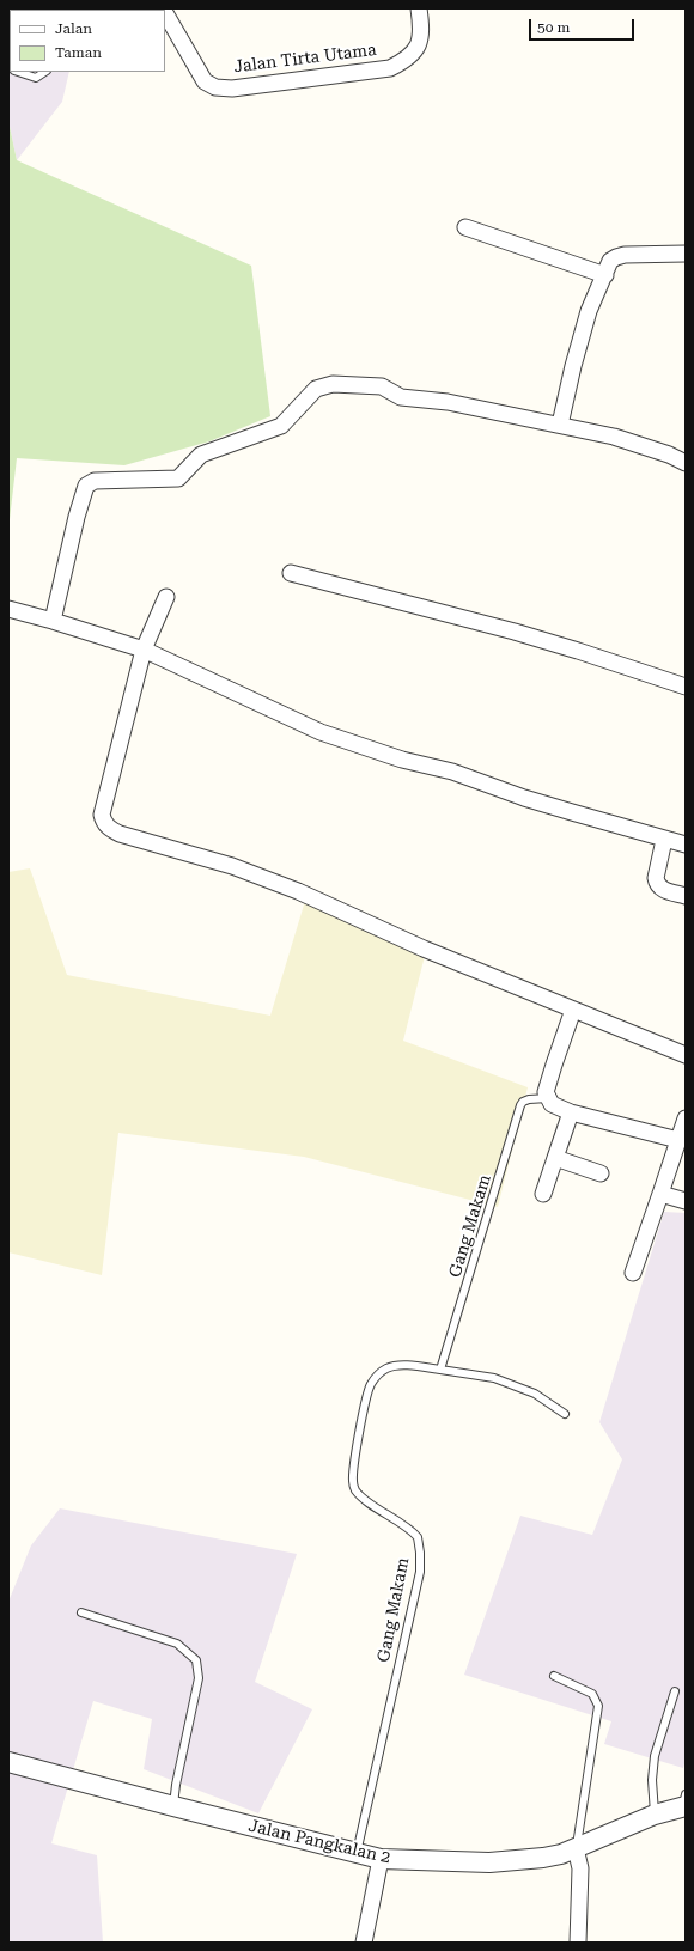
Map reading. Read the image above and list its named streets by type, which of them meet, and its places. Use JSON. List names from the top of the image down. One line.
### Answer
{"streets":{"street":["Jalan Tirta Utama","Jalan Pangkalan 2"],"lane":["Gang Makam"]},"crossings":[["Gang Makam","Jalan Pangkalan 2"]],"legend":["Jalan","Taman"],"scale_bar":"50 m"}
